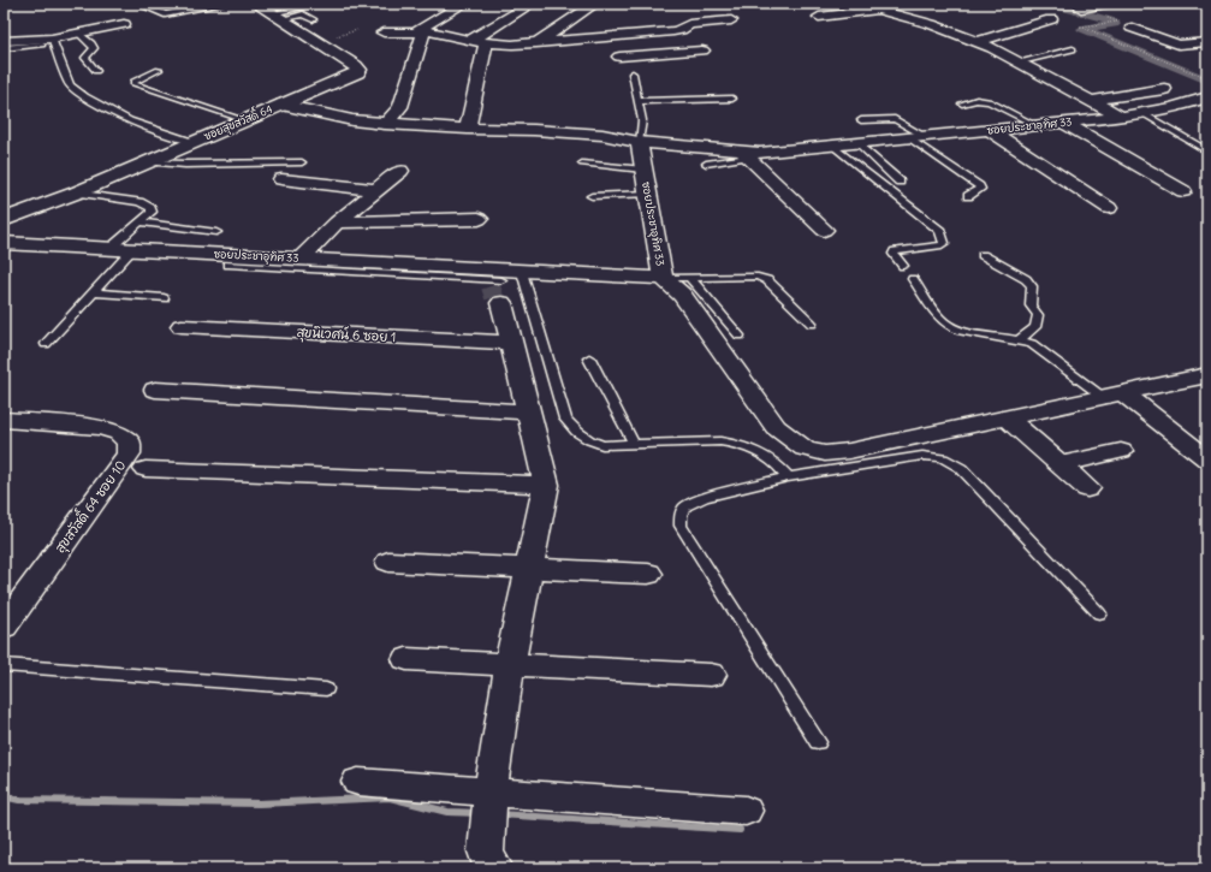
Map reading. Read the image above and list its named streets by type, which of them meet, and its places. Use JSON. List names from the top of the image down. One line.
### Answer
{"streets":{"street":["ซอยสุขสวัสดิ์ 64","ซอยประชาอุทิศ 33","สุขนิเวศน์ 6 ซอย 1","สุขสวัสดิ์ 64 ซอย 10"]}}
